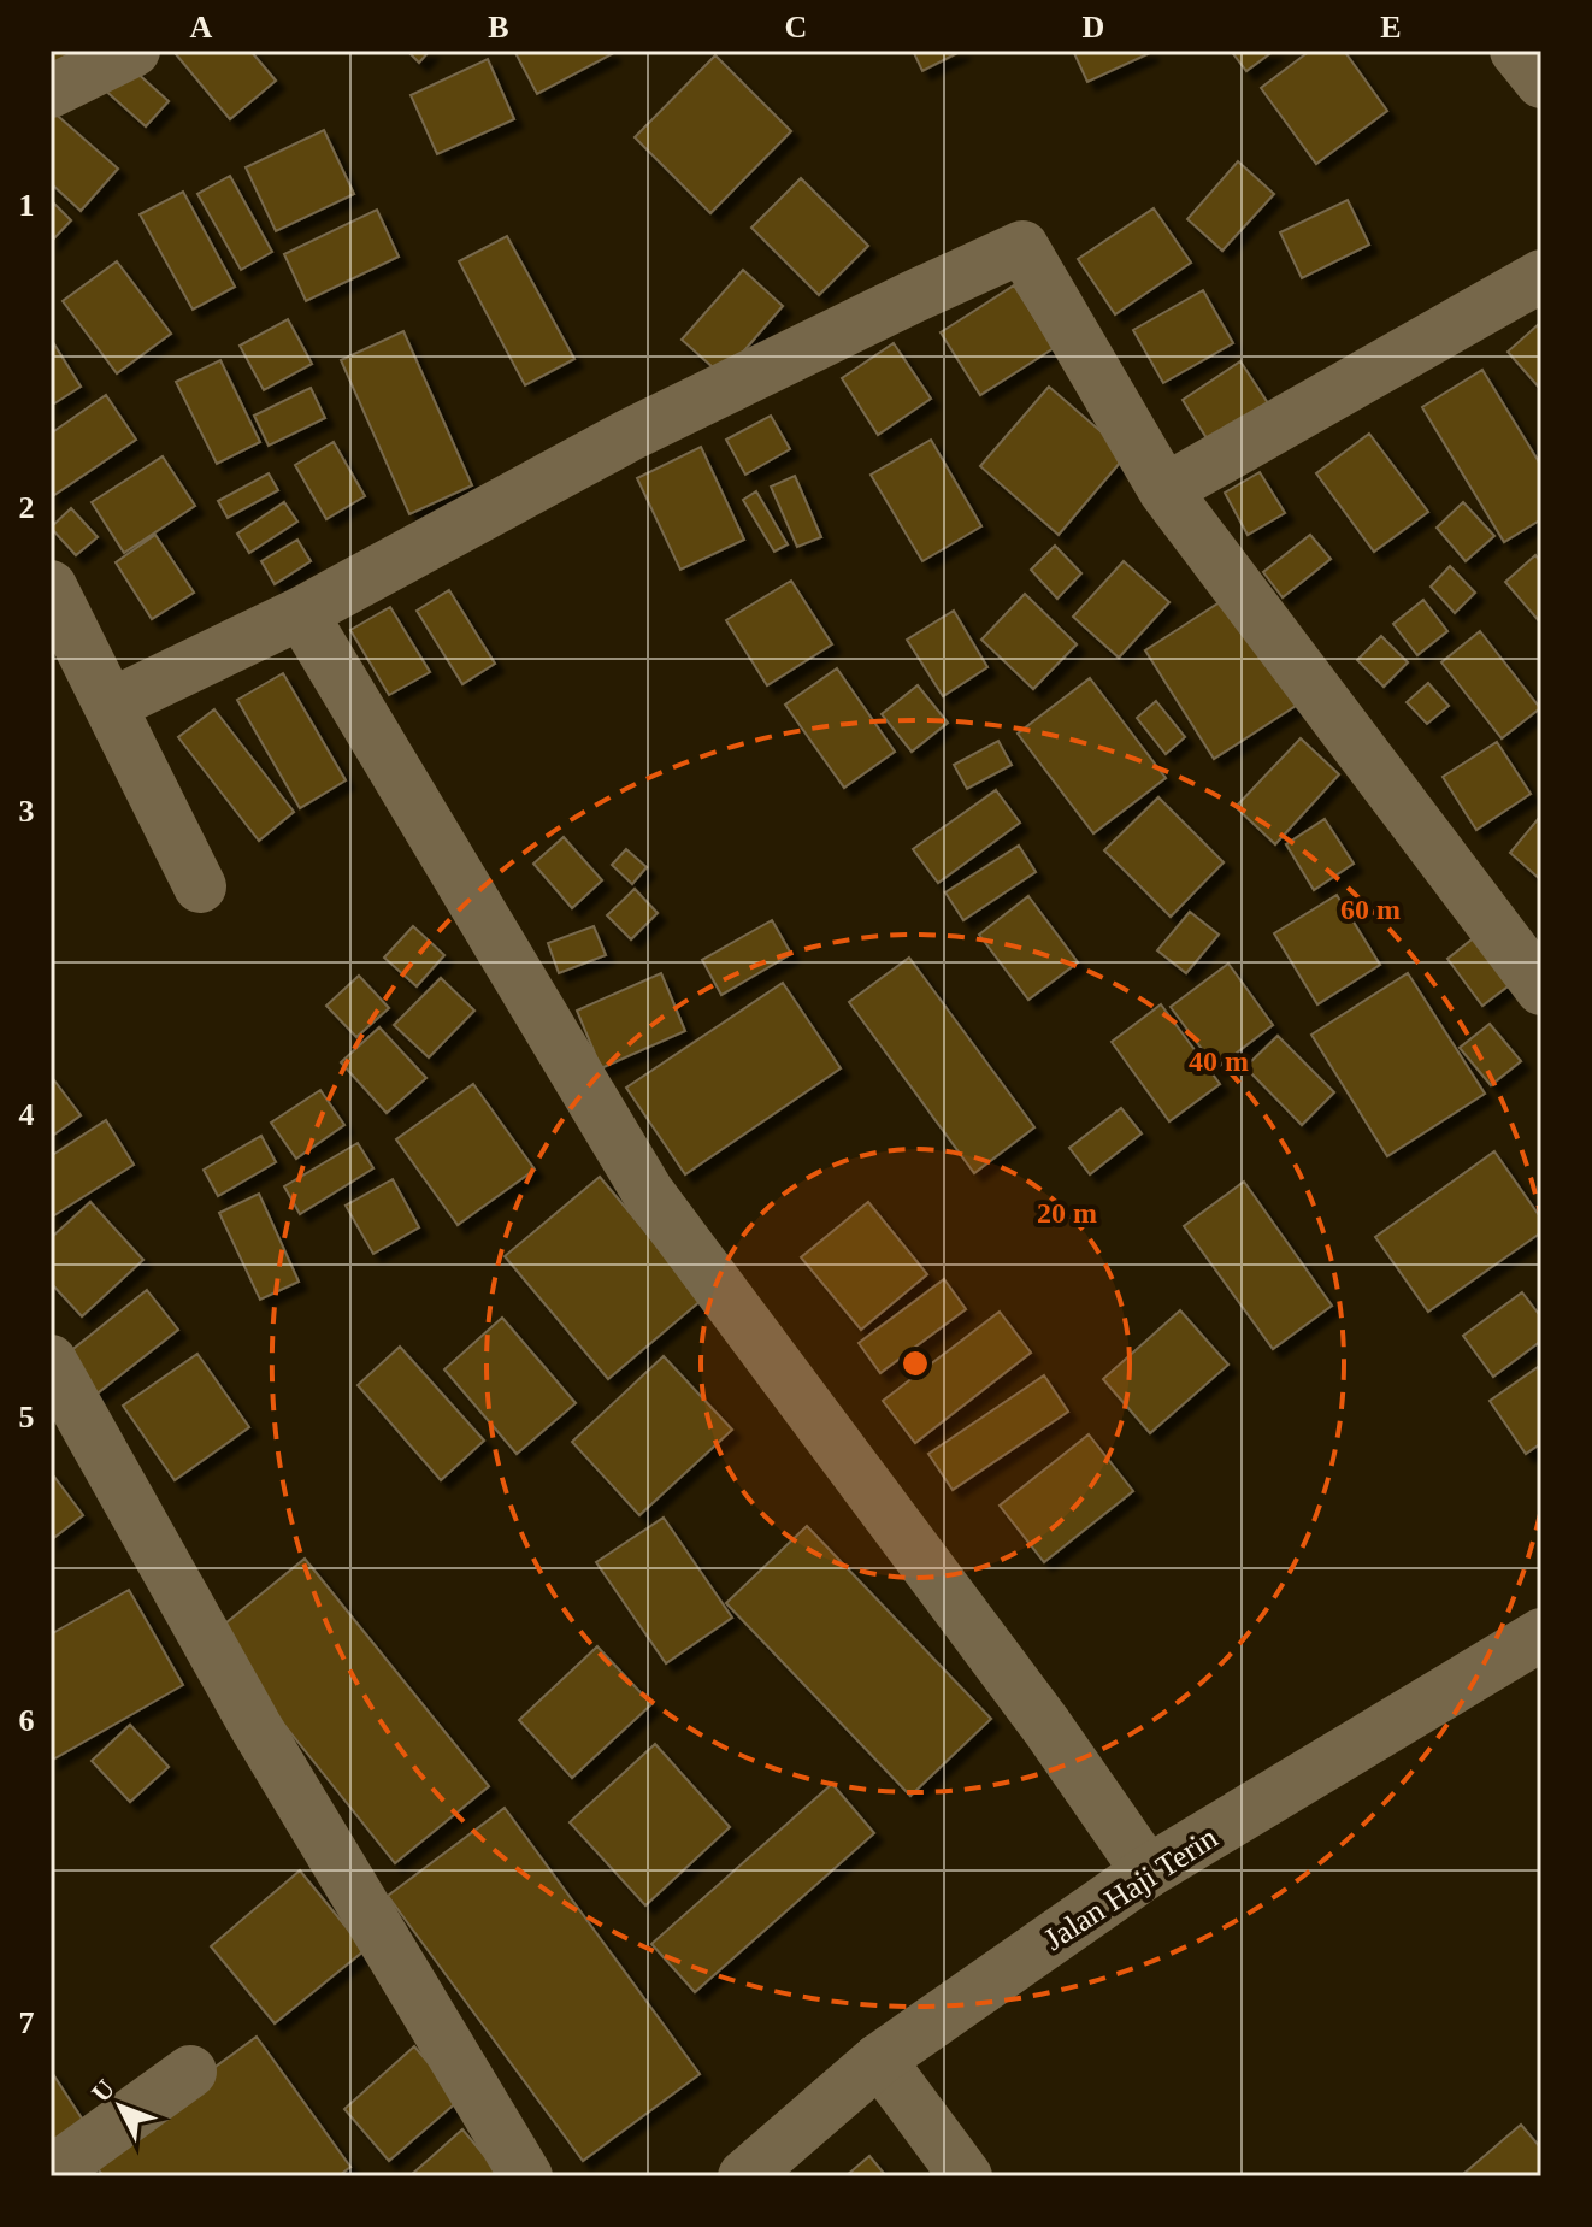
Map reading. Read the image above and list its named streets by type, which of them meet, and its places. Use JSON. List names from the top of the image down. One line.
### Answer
{"streets":{"street":["Jalan Haji Terin"]},"north":"top left","grid":{"columns":["A","B","C","D","E"],"rows":["1","2","3","4","5","6","7"]},"rings":["60 m","40 m","20 m"]}
